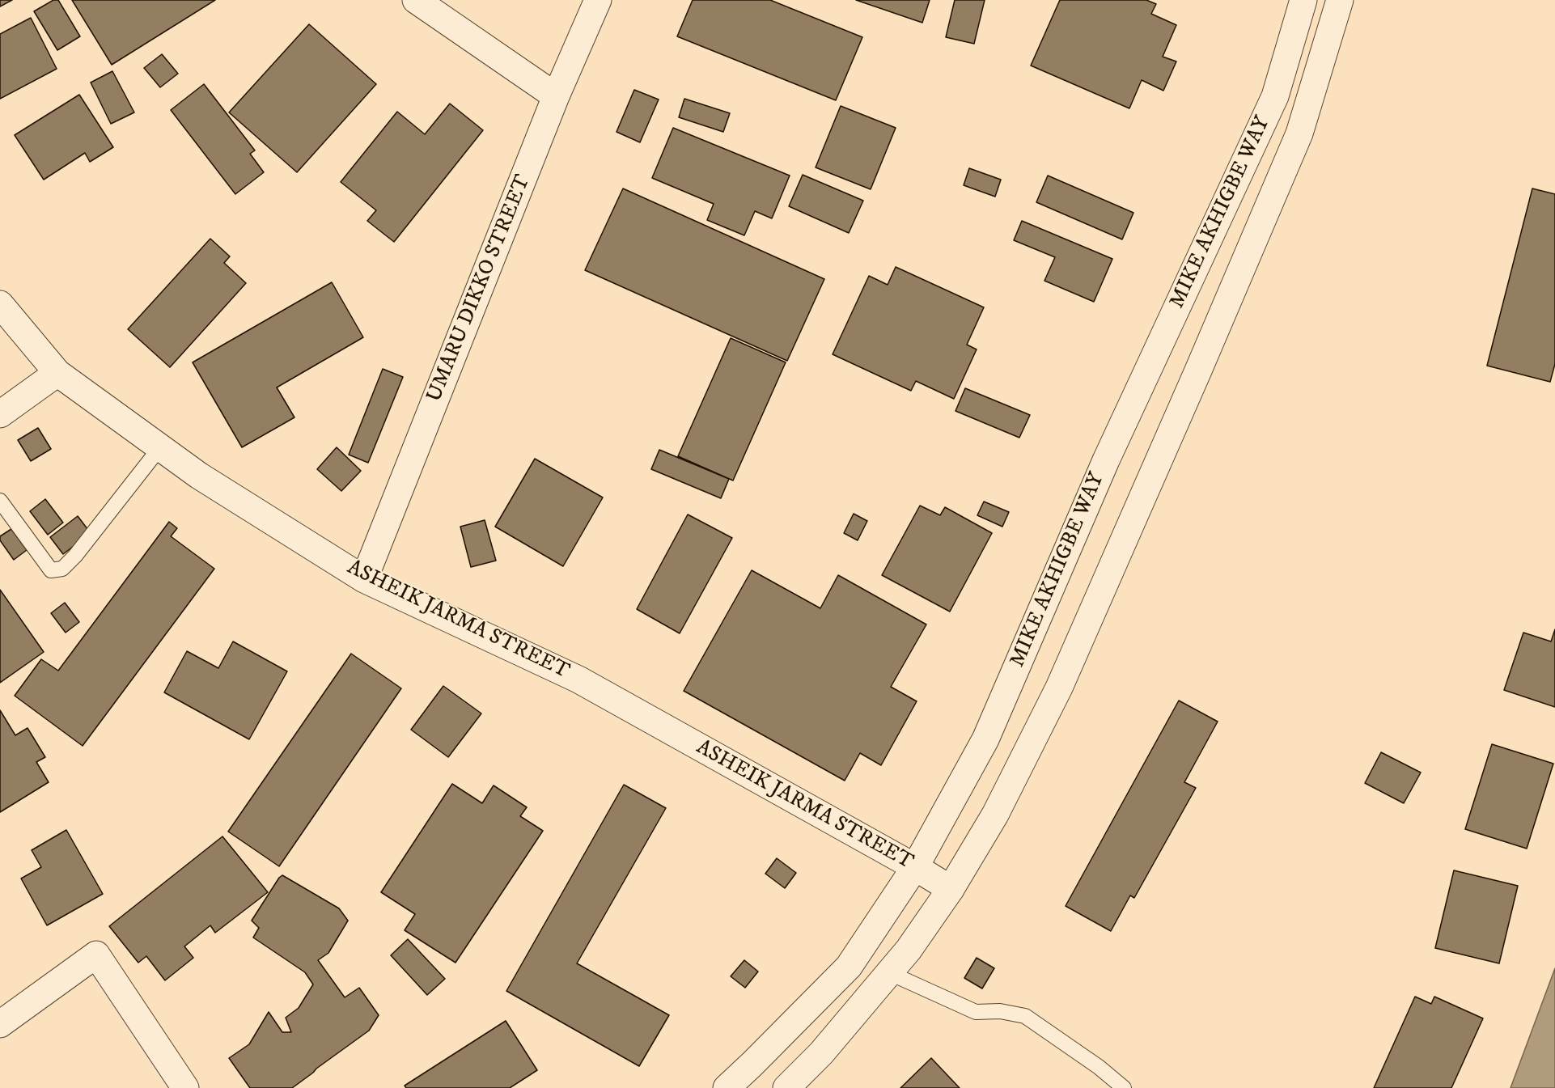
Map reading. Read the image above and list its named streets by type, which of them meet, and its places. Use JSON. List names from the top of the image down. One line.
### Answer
{"streets":{"street":["MIKE AKHIGBE WAY","UMARU DIKKO STREET","ASHEIK JARMA STREET"]},"crossings":[["MIKE AKHIGBE WAY","ASHEIK JARMA STREET"],["UMARU DIKKO STREET","ASHEIK JARMA STREET"]]}
